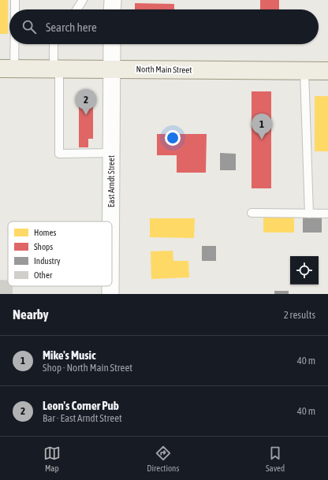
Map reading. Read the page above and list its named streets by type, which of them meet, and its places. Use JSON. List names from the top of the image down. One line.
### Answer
{"streets":{"main road":["North Main Street"],"street":["East Arndt Street"]},"crossings":[["North Main Street","East Arndt Street"]],"legend":["Homes","Shops","Industry","Other"],"page":{"search":"Search here","pins":["2","1"],"heading":["Nearby","2 results"],"list":[{"mark":"1","name":"Mike's Music","note":"Shop · North Main Street","value":"40 m"},{"mark":"2","name":"Leon's Corner Pub","note":"Bar · East Arndt Street","value":"40 m"}],"nav":["Map","Directions","Saved"]}}
